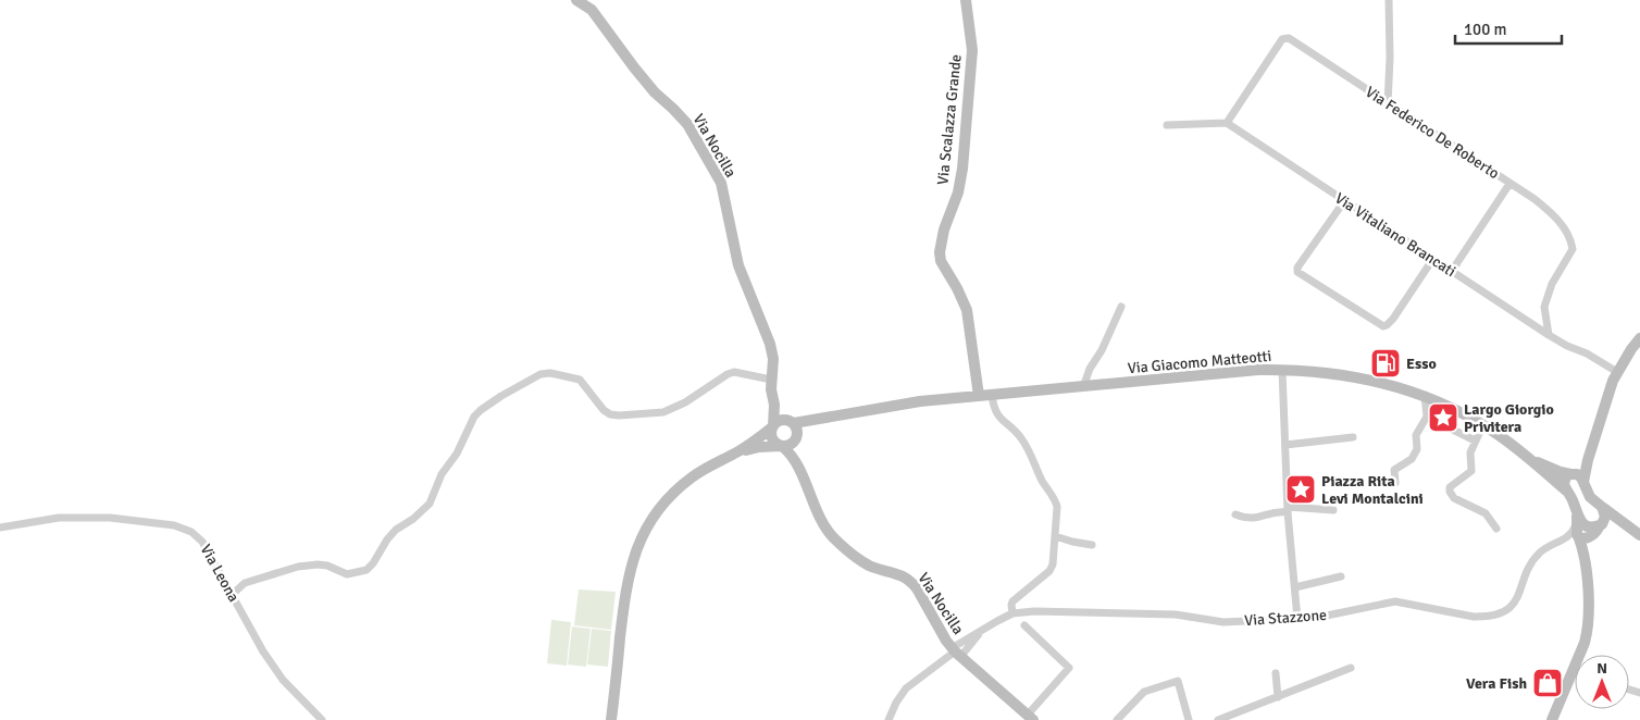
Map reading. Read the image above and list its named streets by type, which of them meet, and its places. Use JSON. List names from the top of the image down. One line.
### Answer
{"streets":{"main road":["Via Scalazza Grande","Via Nocilla","Via Giacomo Matteotti"],"street":["Via Federico De Roberto","Via Vitaliano Brancati","Via Leona","Via Stazzone"]},"crossings":[["Via Scalazza Grande","Via Giacomo Matteotti"],["Via Federico De Roberto","Via Vitaliano Brancati"],["Via Nocilla","Via Stazzone"]],"places":{"fuel station":["Esso"],"place":["Largo Giorgio Privitera","Piazza Rita Levi Montalcini"],"shop":["Vera Fish"]},"scale_bar":"100 m","north":"top"}
